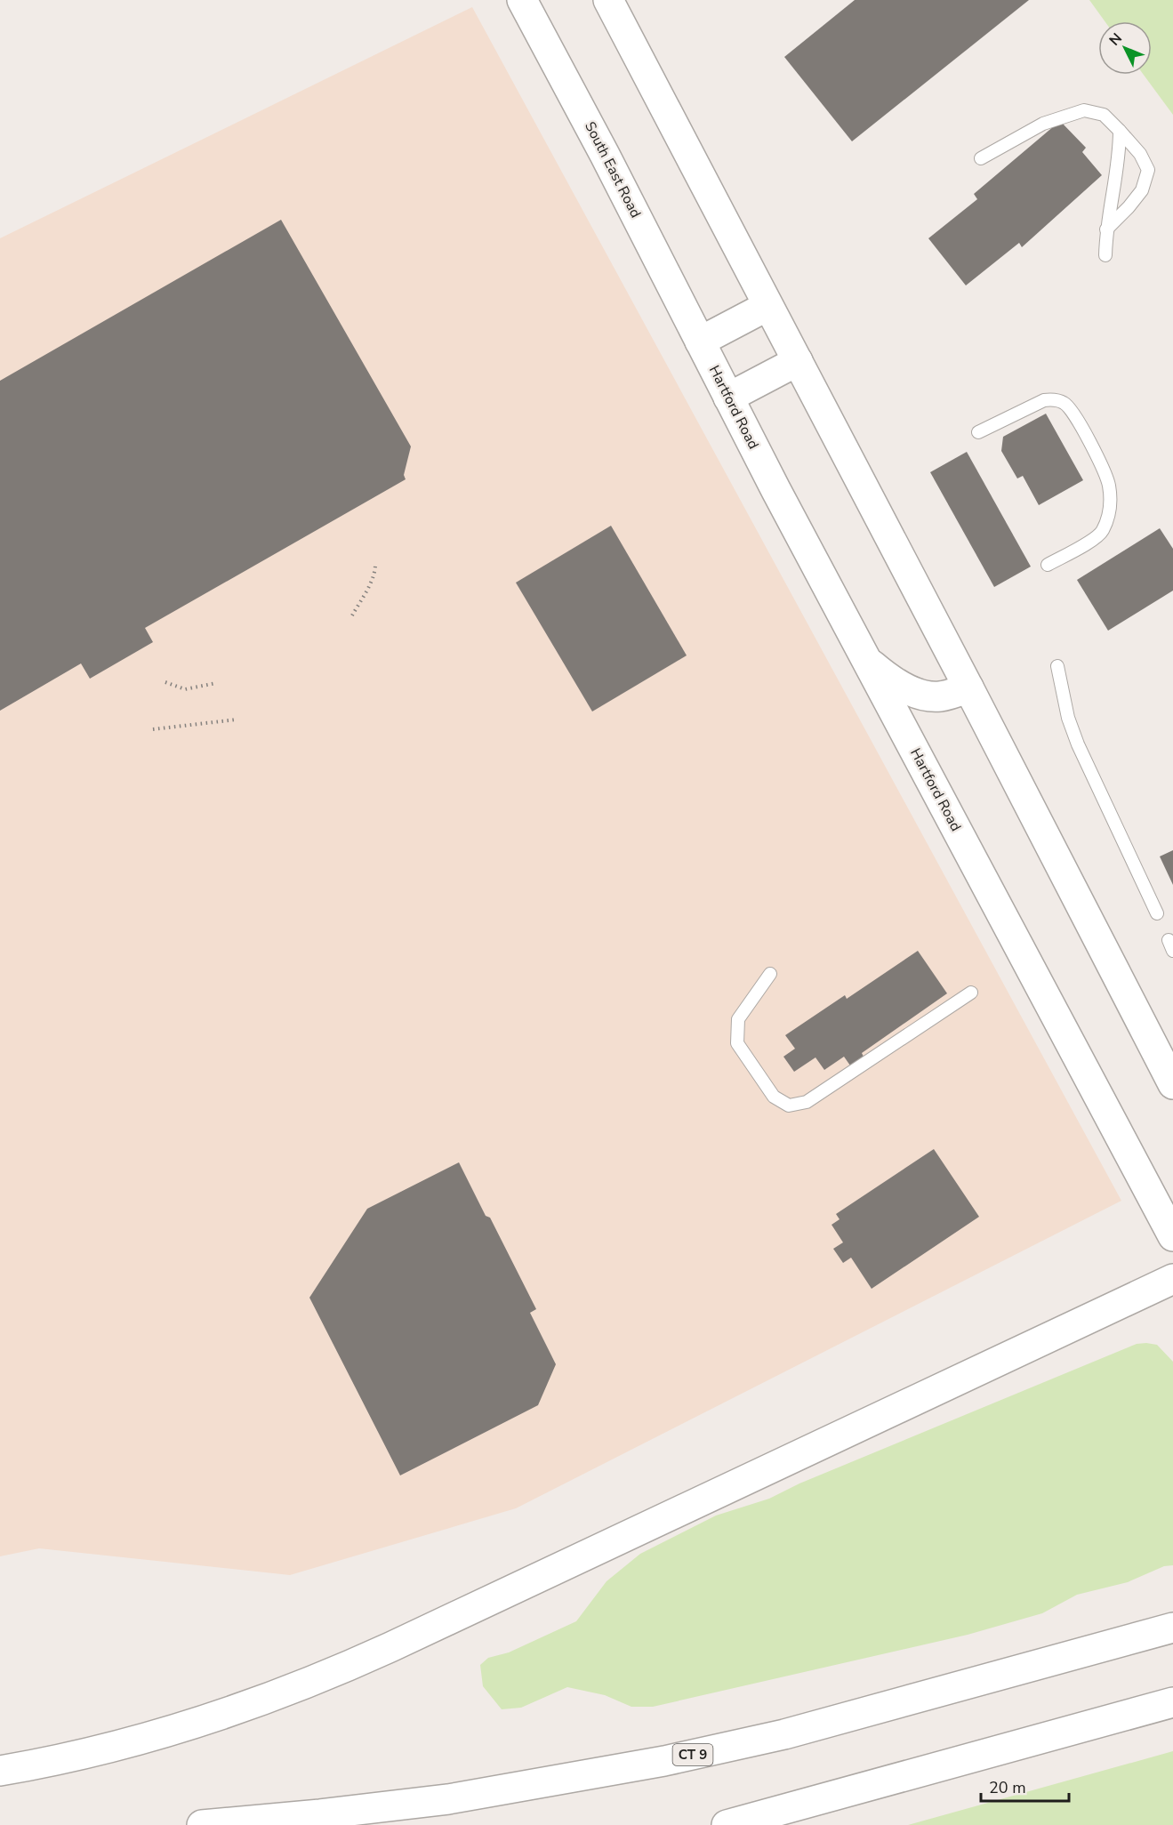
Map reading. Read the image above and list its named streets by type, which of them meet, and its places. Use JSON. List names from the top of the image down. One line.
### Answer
{"streets":{"main road":["South East Road","Hartford Road","CT 9"]},"crossings":[["South East Road","Hartford Road"]],"scale_bar":"20 m","north":"top left"}
